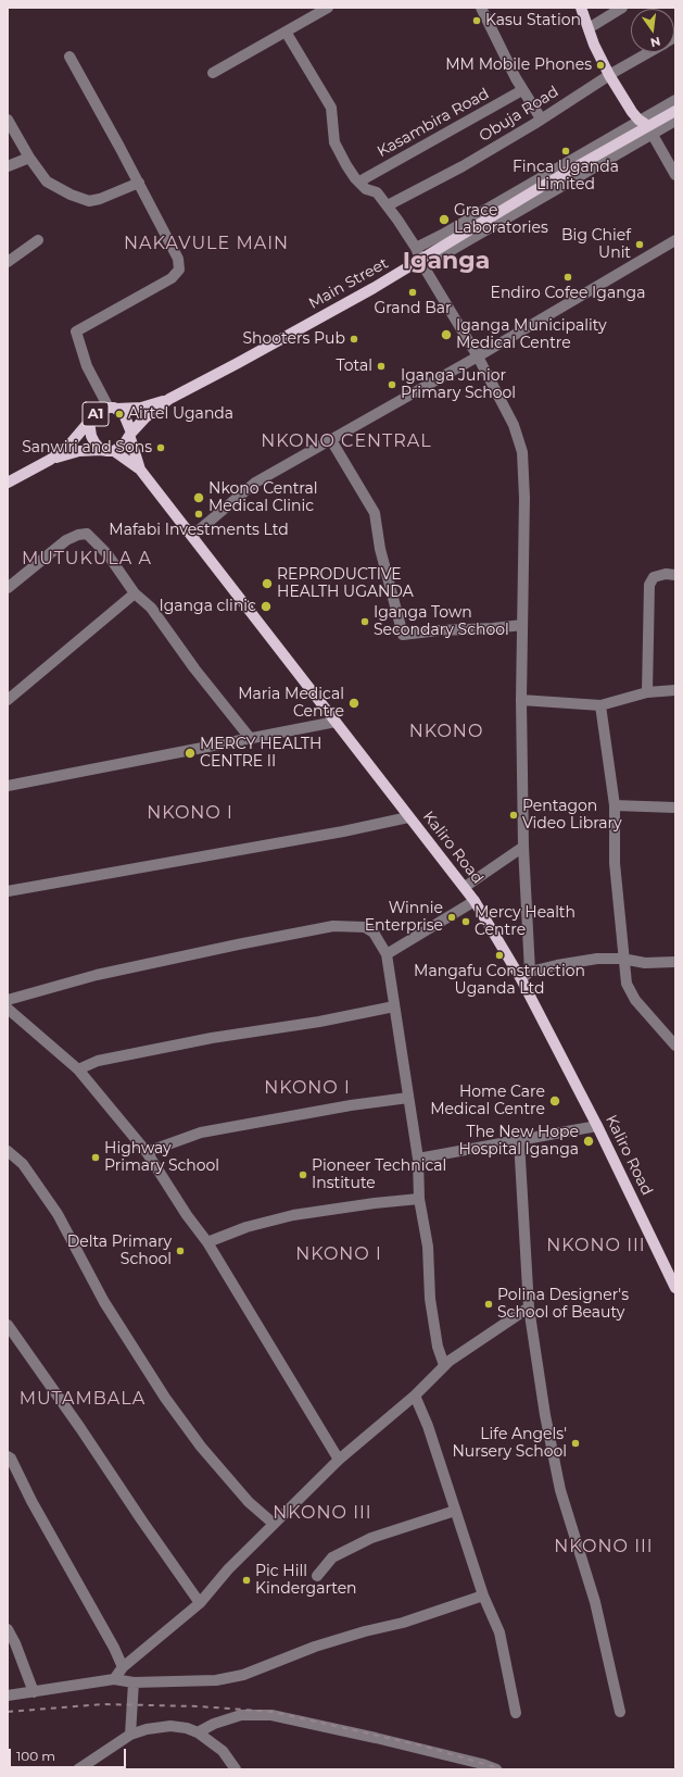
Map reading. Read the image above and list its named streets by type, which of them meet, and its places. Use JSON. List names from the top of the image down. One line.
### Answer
{"streets":{"main road":["Main Street","A1","Kaliro Road"],"street":["Obuja Road","Kasambira Road"]},"crossings":[["Main Street","A1"],["A1","Kaliro Road"]],"districts":["NAKAVULE MAIN","Iganga","NKONO CENTRAL","MUTUKULA A","NKONO","NKONO I","NKONO I","NKONO III","NKONO I","MUTAMBALA","NKONO III","NKONO III"],"places":["Kasu Station","MM Mobile Phones","Finca Uganda Limited","Grace Laboratories","Big Chief Unit","Endiro Cofee Iganga","Grand Bar","Iganga Municipality Medical Centre","Shooters Pub","Total","Iganga Junior Primary School","Airtel Uganda","Sanwiri and Sons","Nkono Central Medical Clinic","Mafabi Investments Ltd","REPRODUCTIVE HEALTH UGANDA","Iganga clinic","Iganga Town Secondary School","Maria Medical Centre","MERCY HEALTH CENTRE II","Pentagon Video Library","Winnie Enterprise","Mercy Health Centre","Mangafu Construction Uganda Ltd","Home Care Medical Centre","The New Hope Hospital Iganga","Highway Primary School","Pioneer Technical Institute","Delta Primary School","Polina Designer's School of Beauty","Life Angels' Nursery School","Pic Hill Kindergarten"],"scale_bar":"100 m","north":"bottom"}
